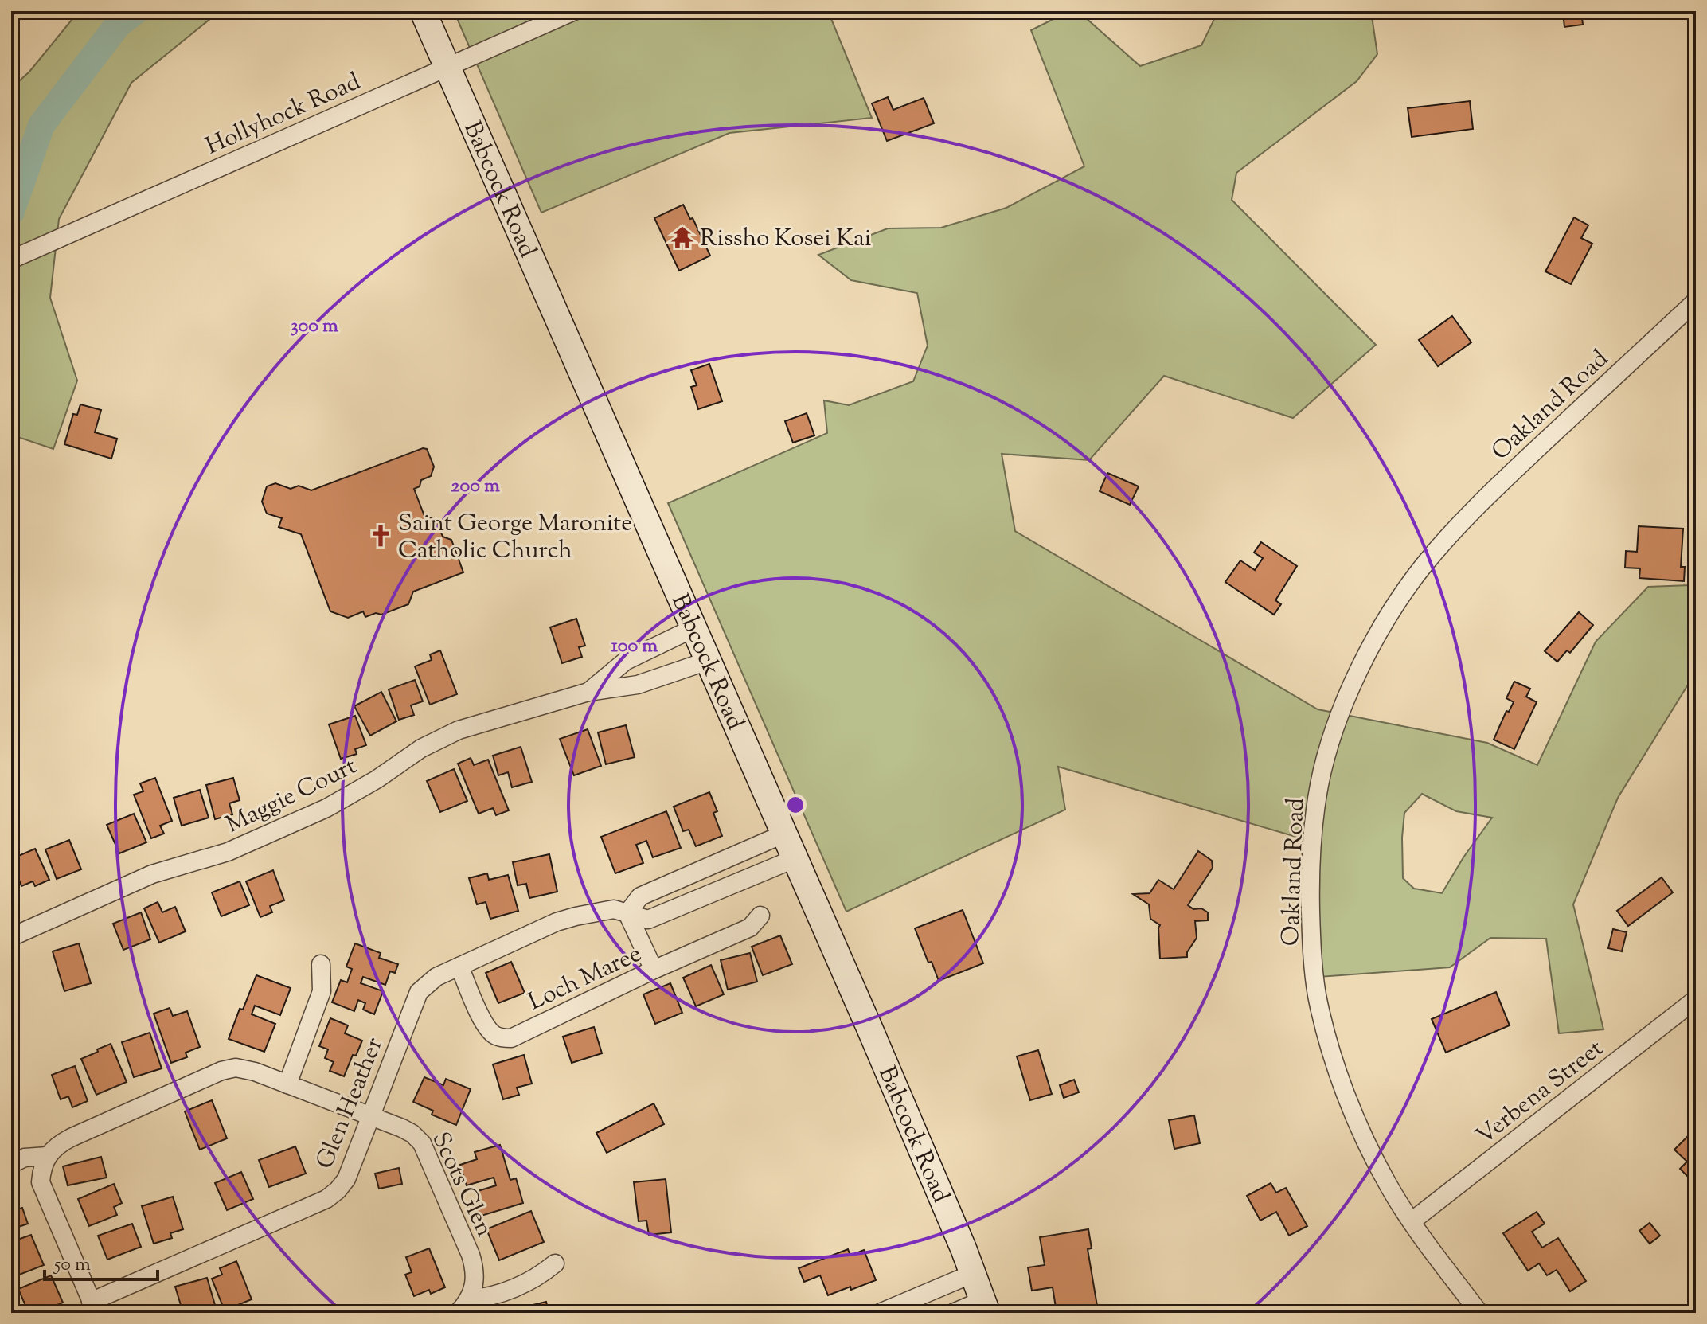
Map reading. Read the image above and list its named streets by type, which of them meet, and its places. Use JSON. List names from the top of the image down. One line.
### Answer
{"streets":{"main road":["Babcock Road"],"street":["Hollyhock Road","Oakland Road","Maggie Court","Loch Maree","Verbena Street","Glen Heather","Scots Glen"]},"crossings":[["Hollyhock Road","Babcock Road"],["Babcock Road","Maggie Court"],["Babcock Road","Glen Heather"],["Oakland Road","Verbena Street"],["Loch Maree","Glen Heather"],["Glen Heather","Scots Glen"]],"places":{"temple":["Rissho Kosei Kai"],"church":["Saint George Maronite Catholic Church"]},"scale_bar":"50 m","rings":["300 m","200 m","100 m"]}
